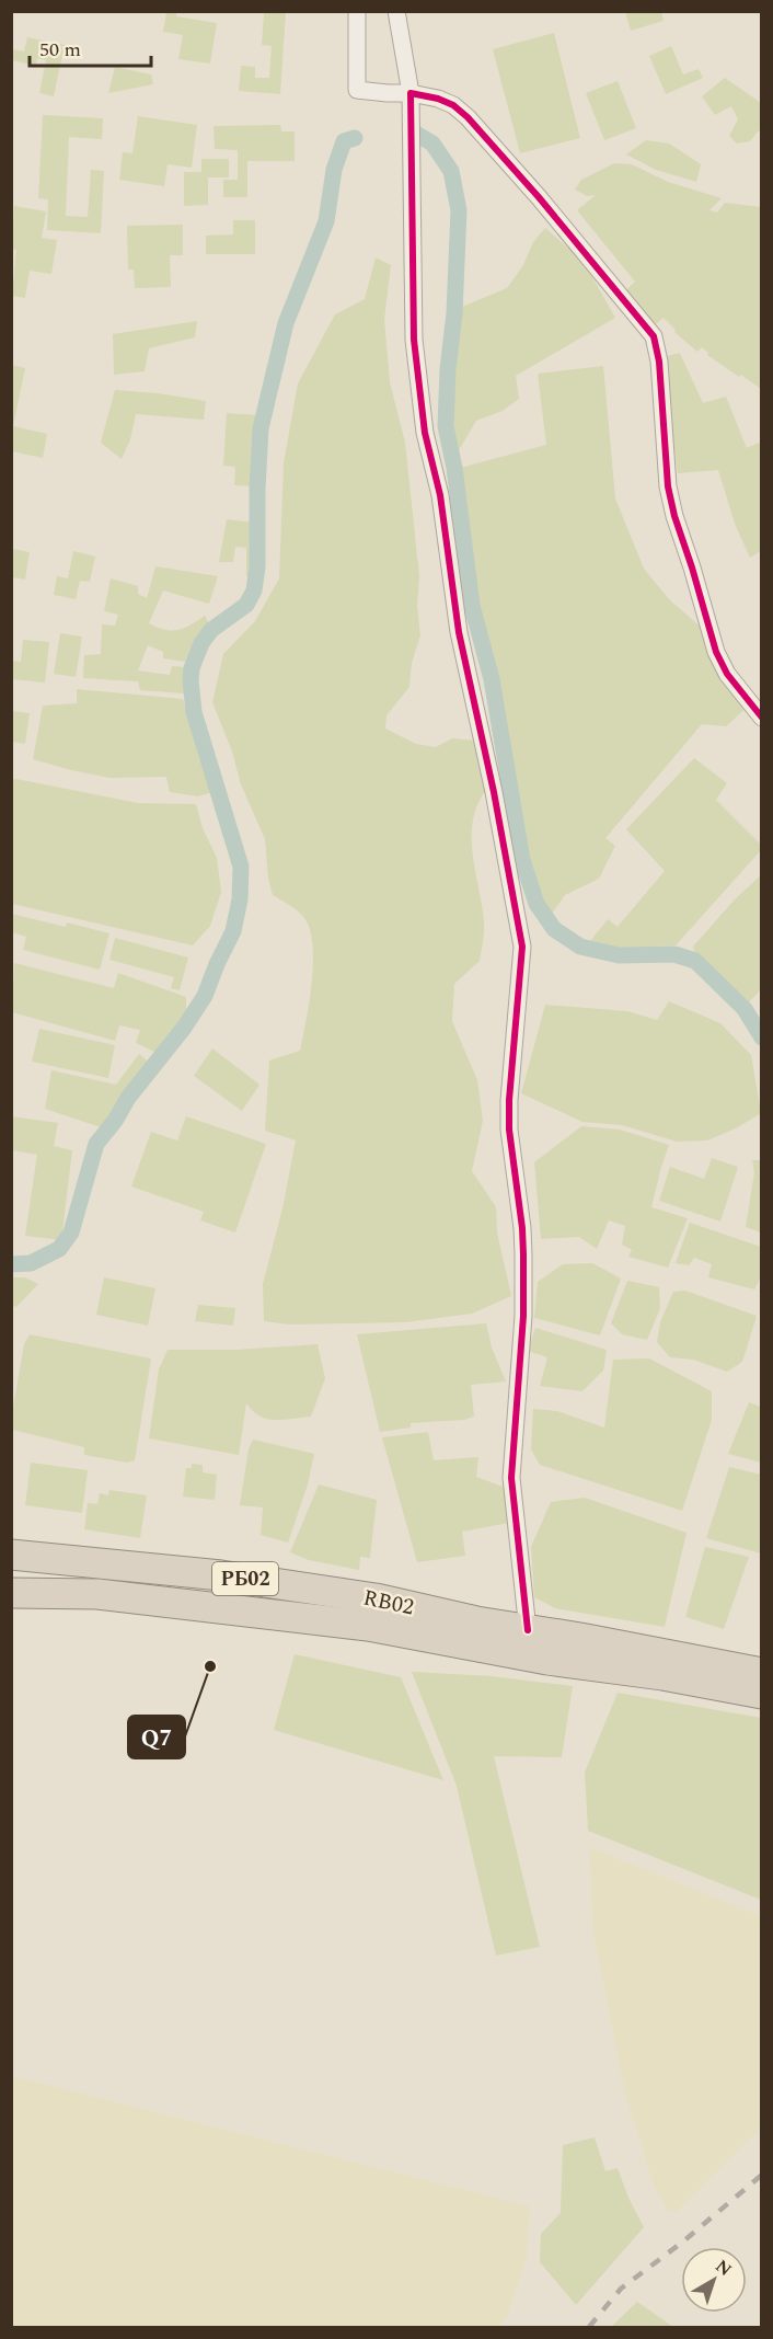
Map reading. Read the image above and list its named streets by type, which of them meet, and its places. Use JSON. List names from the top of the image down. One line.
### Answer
{"streets":{"highway":["РБ02","RB02"]},"places":["Q7"],"scale_bar":"50 m","north":"top right"}
